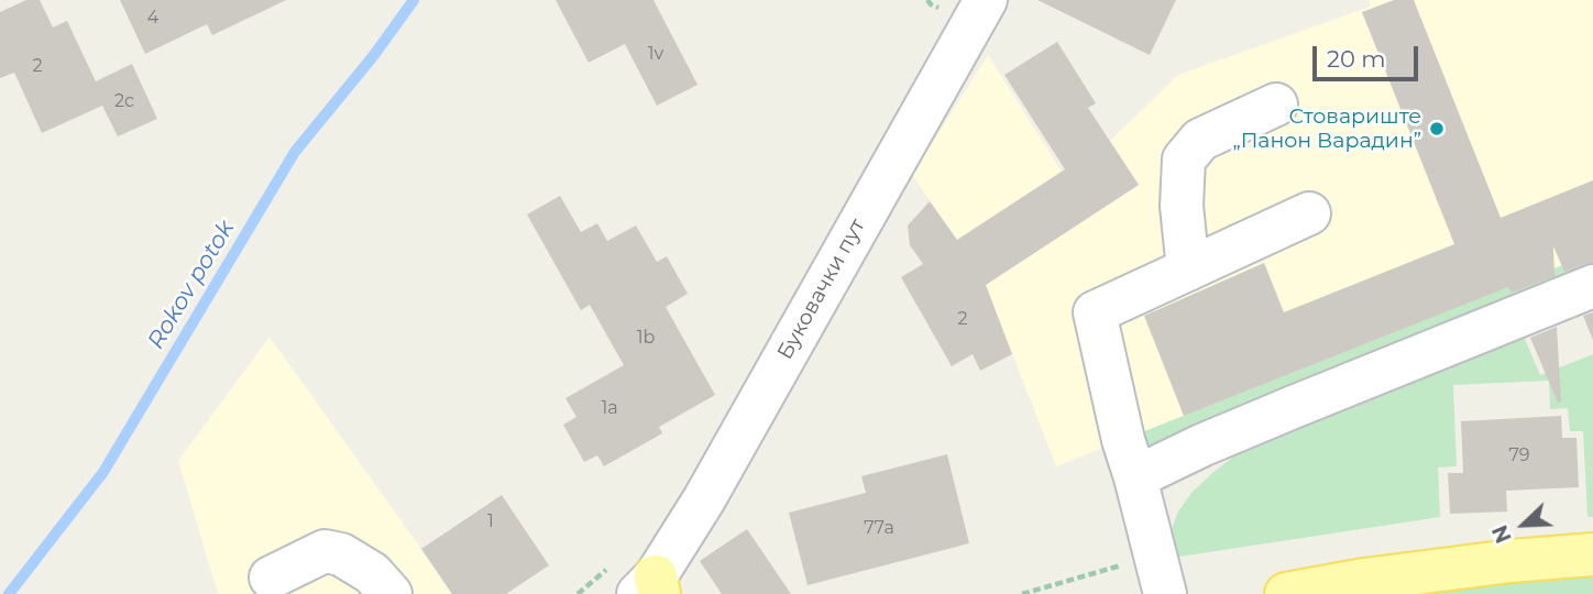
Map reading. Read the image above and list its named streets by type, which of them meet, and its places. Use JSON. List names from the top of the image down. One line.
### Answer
{"streets":{"street":["Буковачки пут"]},"water":["Rokov potok"],"places":["Стовариште „Панон Варадин”"],"house_numbers":["4","1v","2","2c","2","1b","1a","79","1","77a"],"scale_bar":"20 m","north":"bottom left"}
